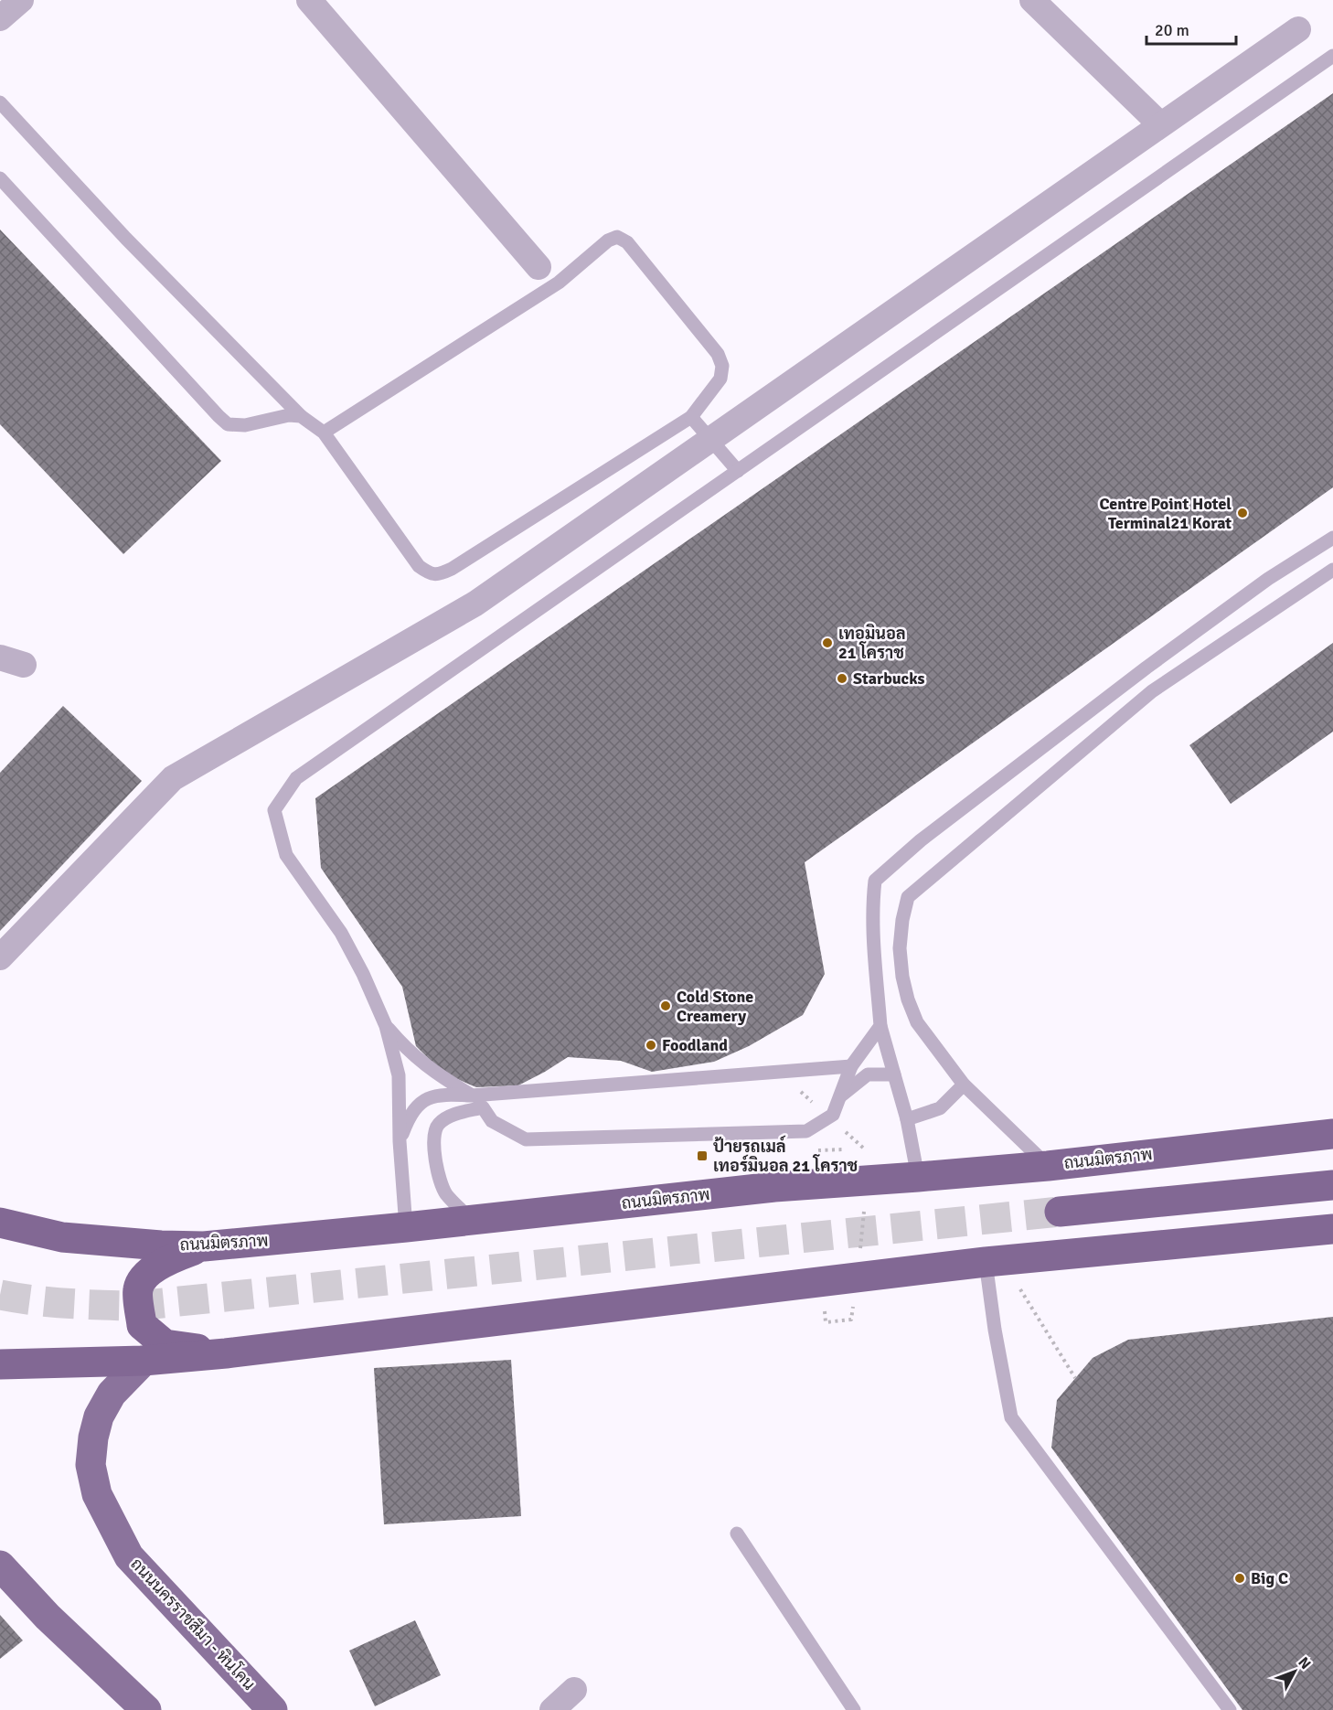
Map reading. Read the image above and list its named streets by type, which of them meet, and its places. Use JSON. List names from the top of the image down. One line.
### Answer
{"streets":{"highway":["ถนนมิตรภาพ"],"main road":["ถนนนครราชสีมา - หินโคน"]},"places":{"other":["Centre Point Hotel Terminal21 Korat","เทอมินอล 21 โคราช","Starbucks","Cold Stone Creamery","Foodland","Big C"],"transit":["ป้ายรถเมล์ เทอร์มินอล 21 โคราช"]},"scale_bar":"20 m","north":"top right"}
